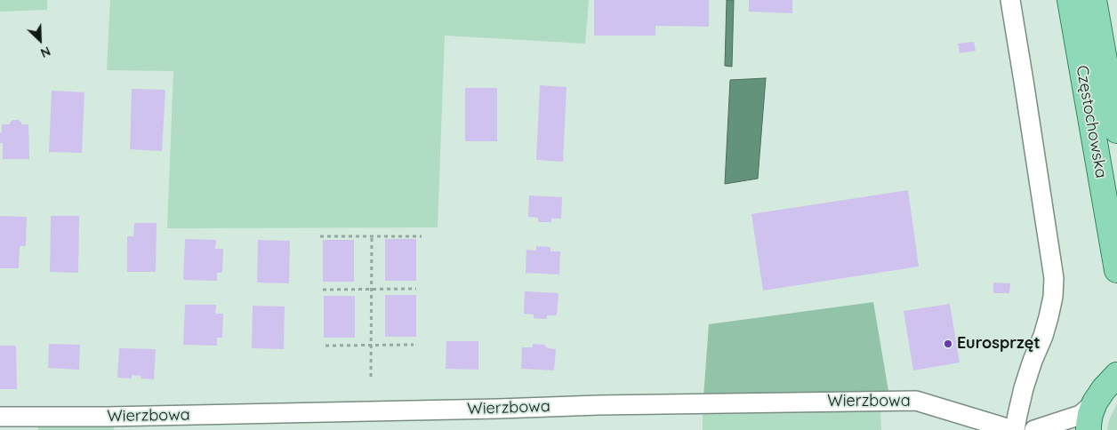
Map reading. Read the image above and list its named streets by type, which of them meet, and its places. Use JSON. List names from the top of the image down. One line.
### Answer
{"streets":{"main road":["Częstochowska"],"street":["Wierzbowa"]},"places":["Eurosprzęt"],"north":"bottom right"}
